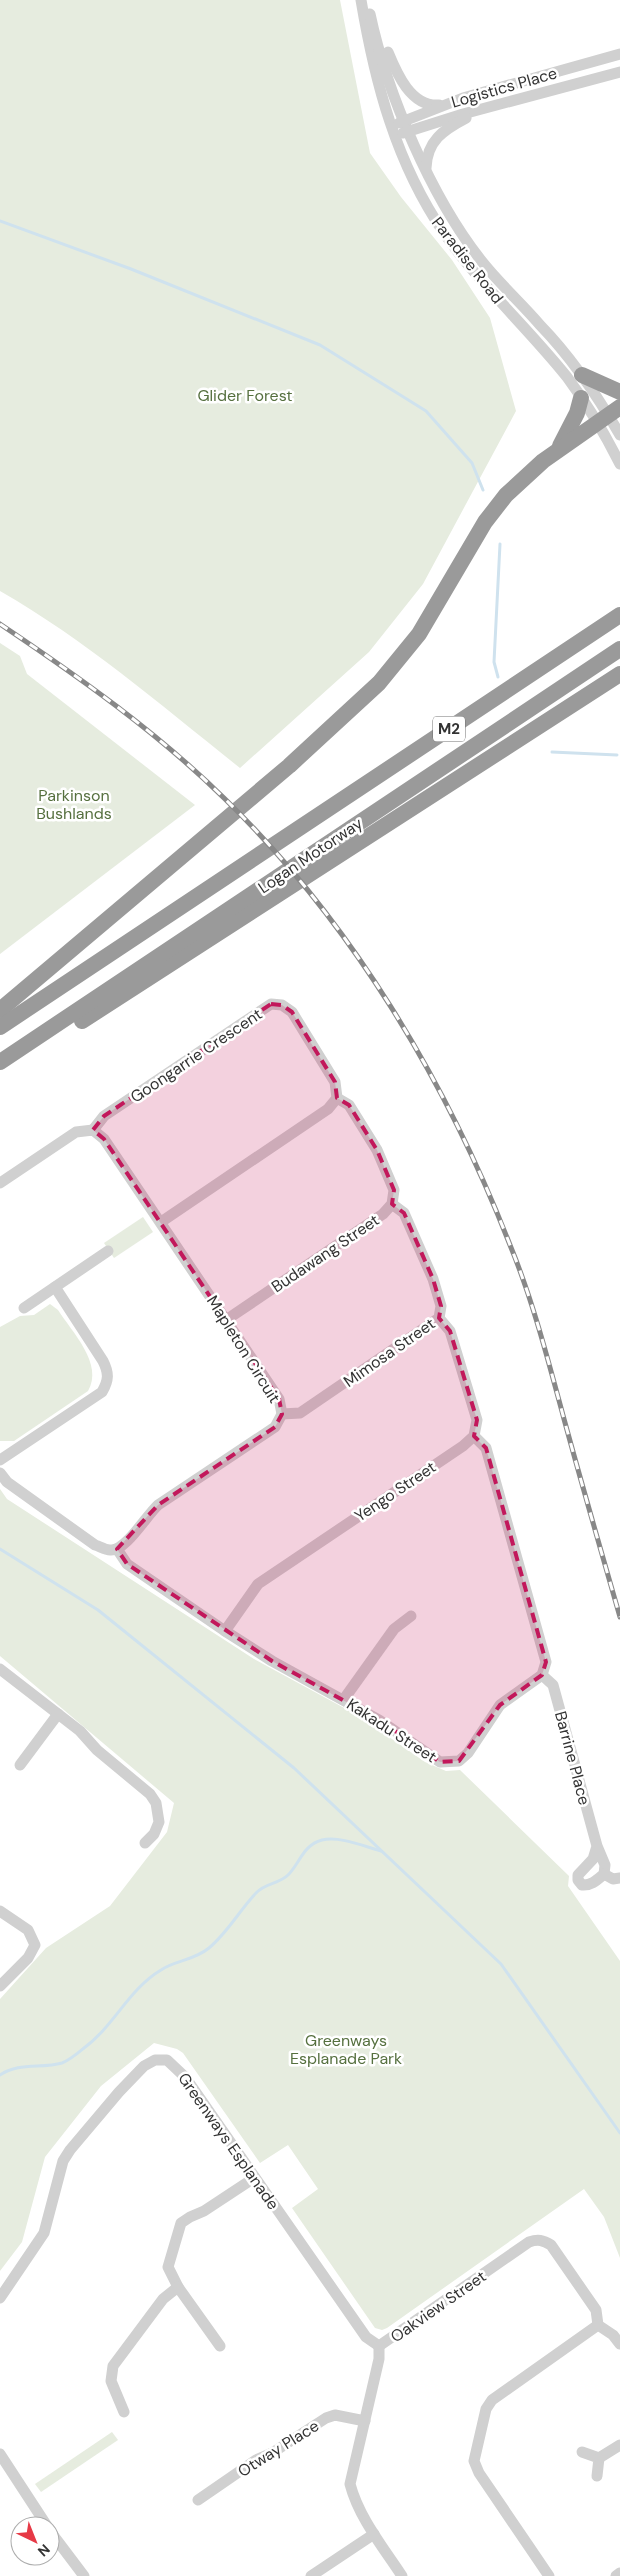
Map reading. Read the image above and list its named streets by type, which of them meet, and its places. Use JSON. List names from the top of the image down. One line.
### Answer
{"streets":{"highway":["M2","Logan Motorway"],"street":["Logistics Place","Paradise Road","Goongarrie Crescent","Budawang Street","Mapleton Circuit","Mimosa Street","Yengo Street","Kakadu Street","Barrine Place","Greenways Esplanade","Oakview Street","Otway Place"]},"crossings":[["Logistics Place","Paradise Road"],["Goongarrie Crescent","Budawang Street"],["Goongarrie Crescent","Mapleton Circuit"],["Budawang Street","Mapleton Circuit"],["Budawang Street","Mimosa Street"],["Mapleton Circuit","Mimosa Street"],["Mapleton Circuit","Kakadu Street"],["Yengo Street","Kakadu Street"],["Kakadu Street","Barrine Place"],["Greenways Esplanade","Oakview Street"],["Oakview Street","Otway Place"]],"parks":["Glider Forest","Parkinson Bushlands","Greenways Esplanade Park"],"north":"bottom right"}
